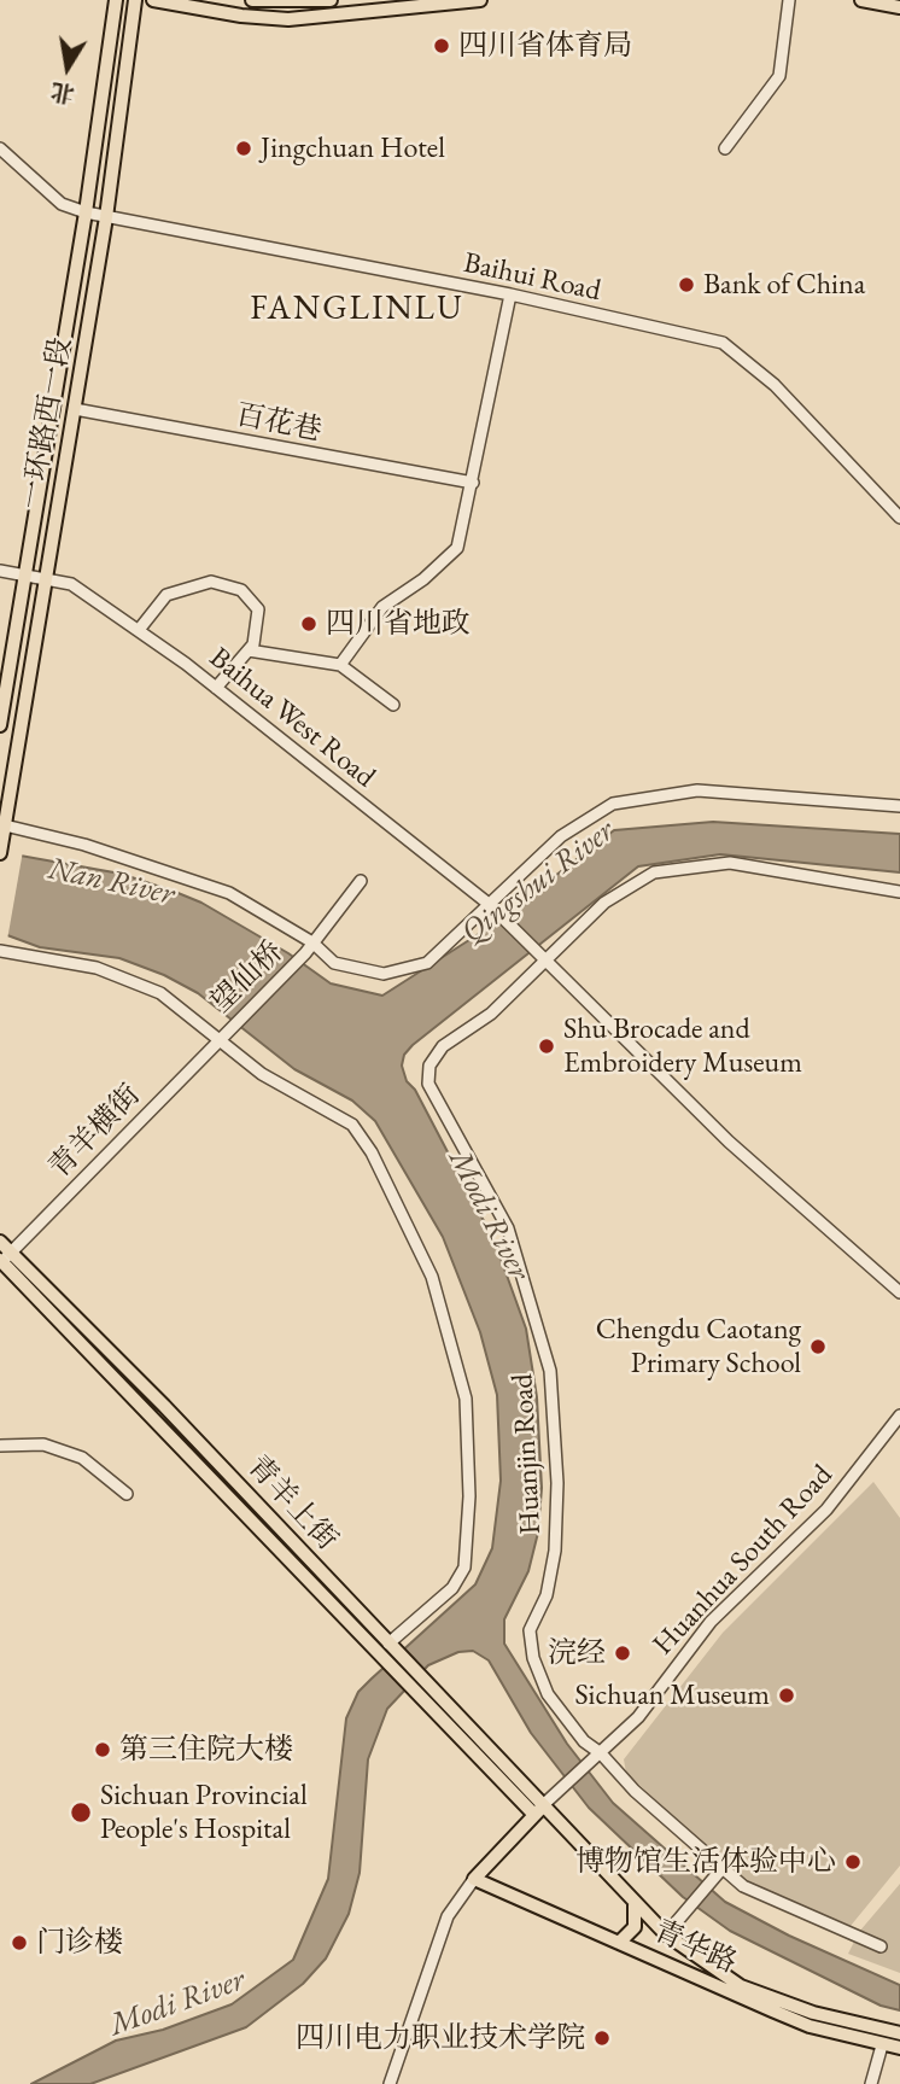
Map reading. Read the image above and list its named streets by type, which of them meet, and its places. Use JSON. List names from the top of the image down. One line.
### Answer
{"streets":{"main road":["一环路西一段","青羊上街","青华路"],"street":["Baihui Road","百花巷","Baihua West Road","望仙桥","青羊横街","Huanjin Road","Huanhua South Road"]},"crossings":[["Baihui Road","一环路西一段"],["一环路西一段","百花巷"],["一环路西一段","Baihua West Road"],["Baihua West Road","Huanjin Road"],["望仙桥","青羊横街"],["青羊横街","青羊上街"],["Huanjin Road","Huanhua South Road"],["青羊上街","Huanhua South Road"],["青羊上街","青华路"],["Huanhua South Road","青华路"]],"districts":["FANGLINLU"],"water":["Nan River","Qingshui River","Modi River"],"places":["四川省体育局","Jingchuan Hotel","Bank of China","四川省地政","Shu Brocade and Embroidery Museum","Chengdu Caotang Primary School","浣经","Sichuan Museum","第三住院大楼","Sichuan Provincial People's Hospital","博物馆生活体验中心","门诊楼","四川电力职业技术学院"],"north":"bottom"}
